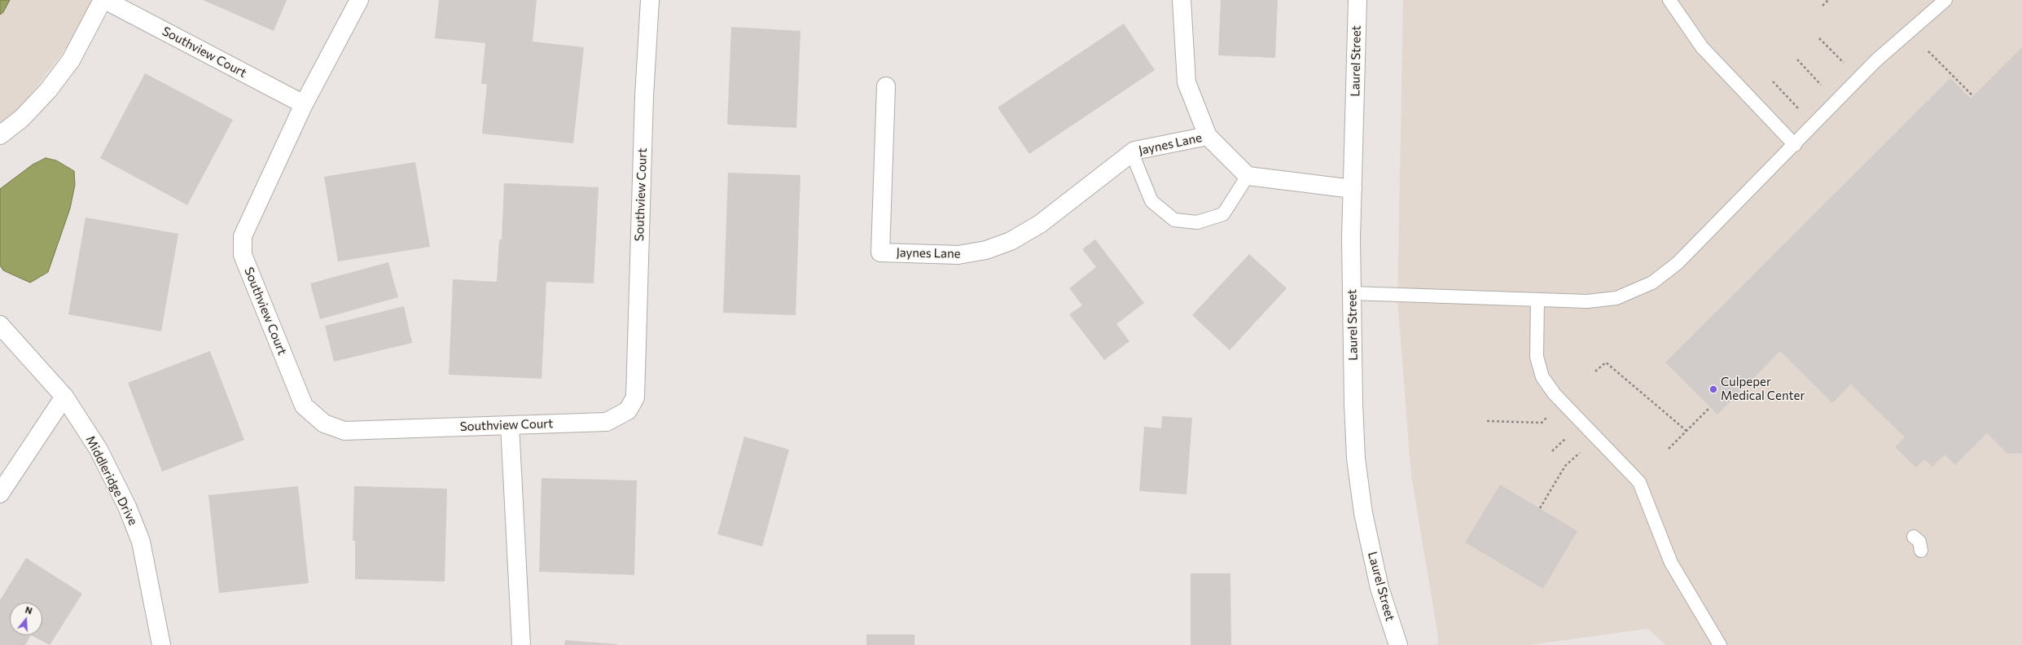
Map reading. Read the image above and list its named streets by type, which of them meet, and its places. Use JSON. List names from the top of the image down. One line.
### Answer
{"streets":{"street":["Southview Court","Laurel Street","Jaynes Lane","Middleridge Drive"]},"places":["Culpeper Medical Center"],"north":"top"}
